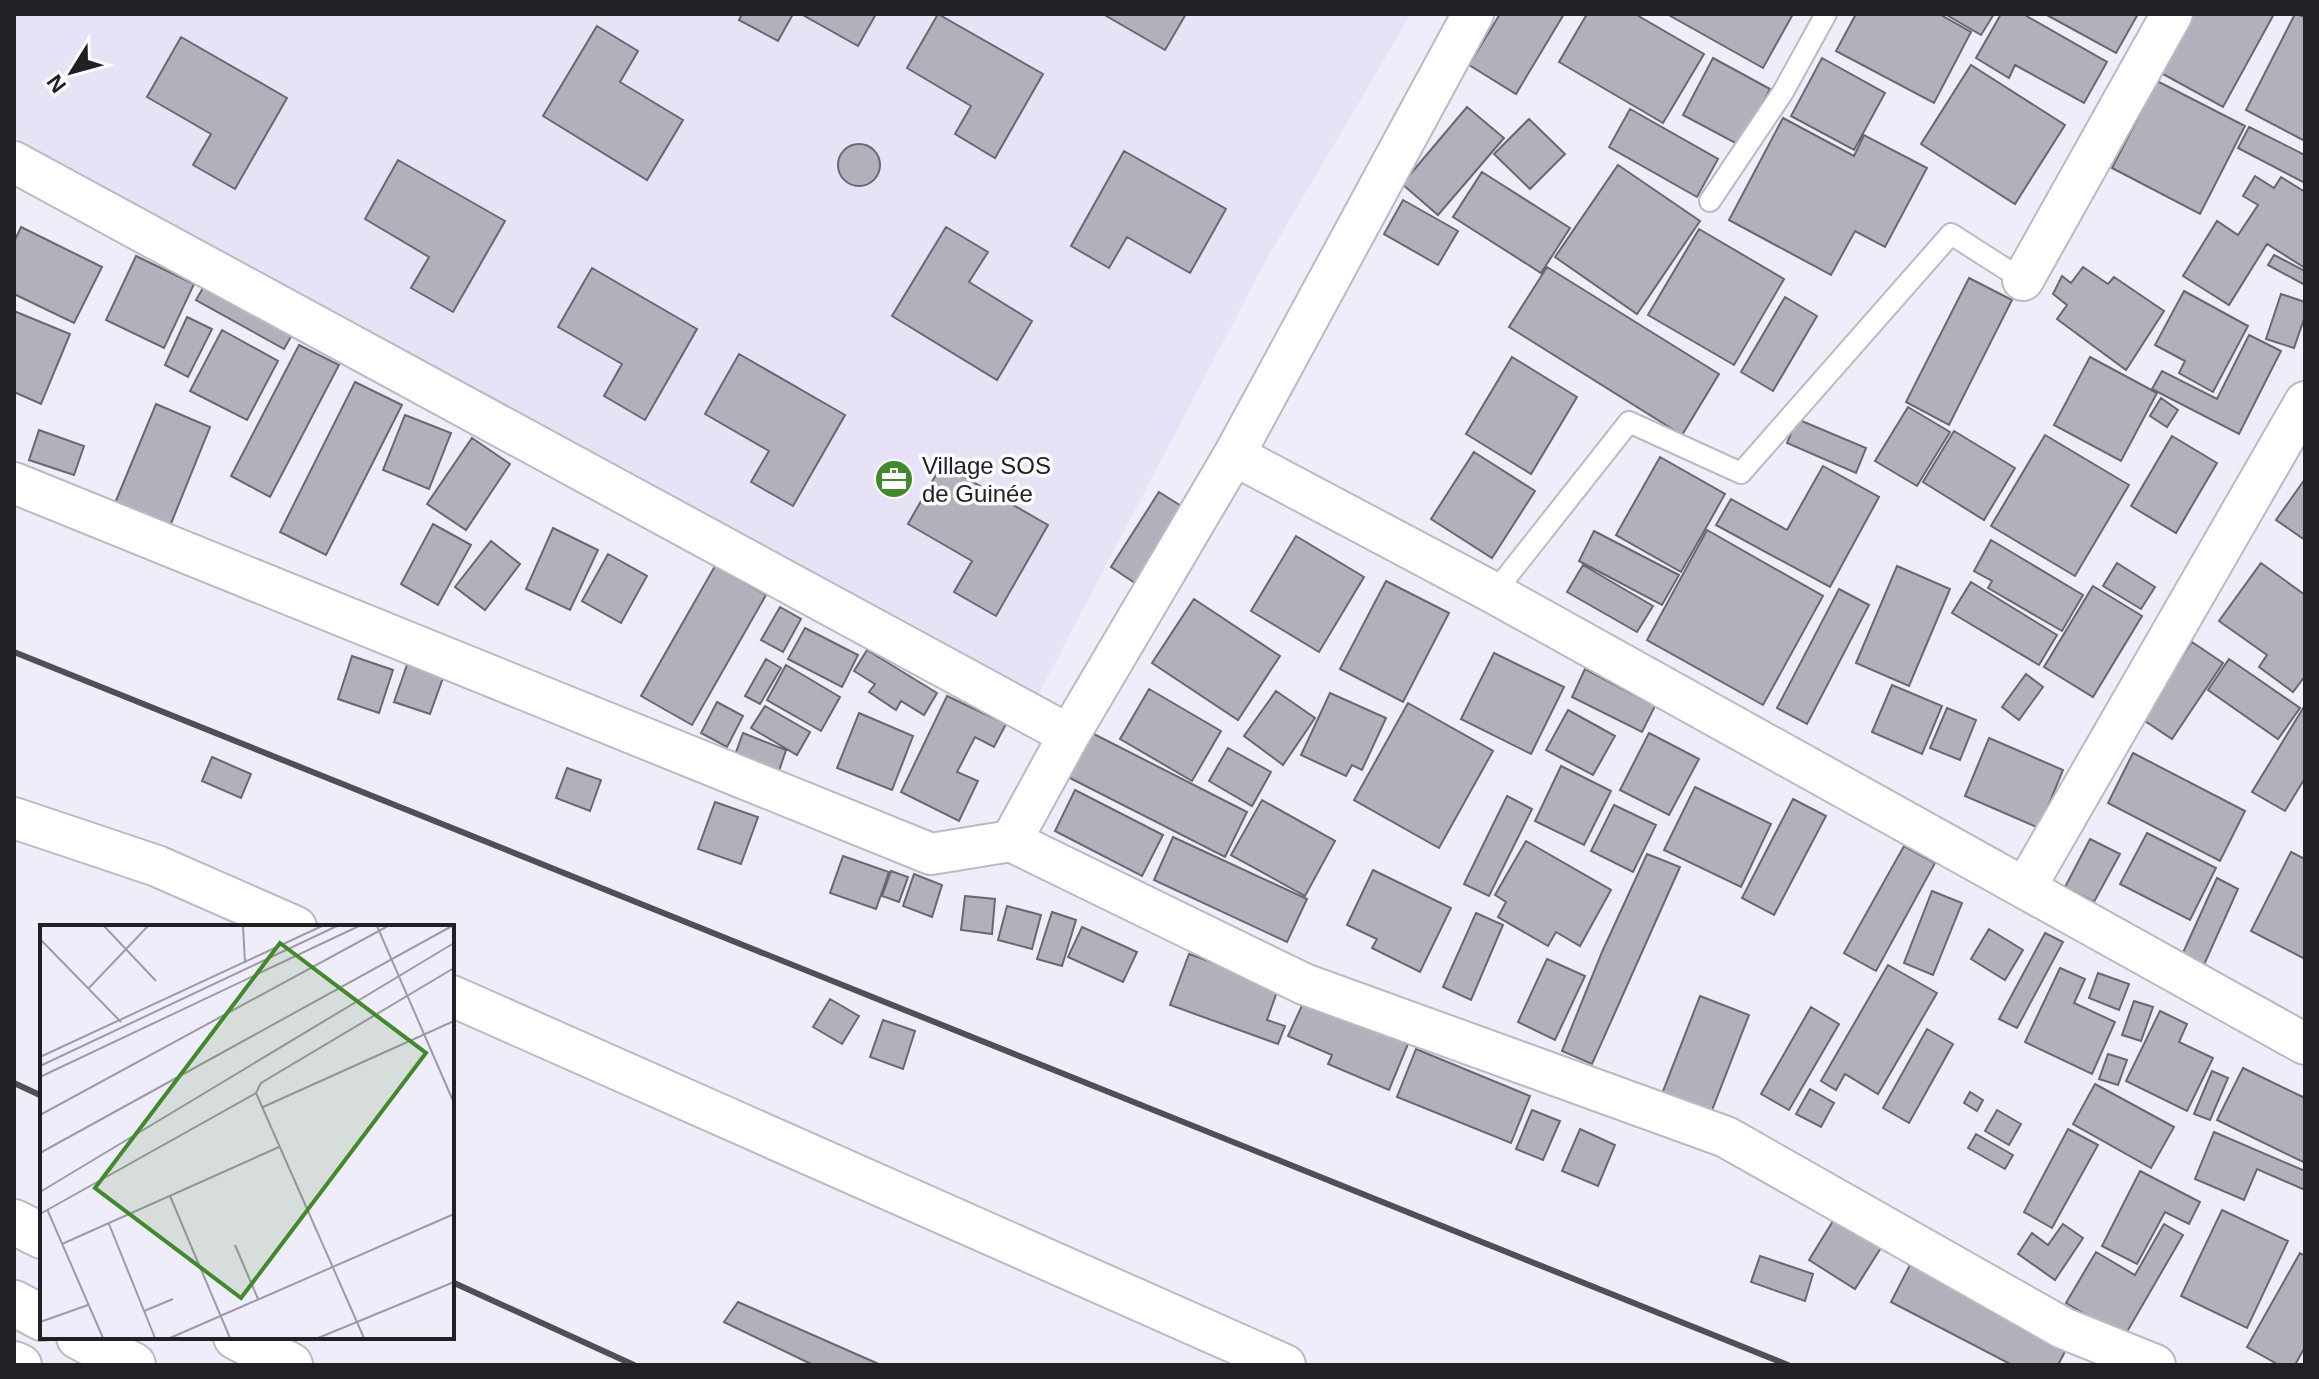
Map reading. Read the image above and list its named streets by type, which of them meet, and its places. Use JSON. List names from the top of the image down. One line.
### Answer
{"places":{"office":["Village SOS de Guinée"]},"north":"bottom left"}
